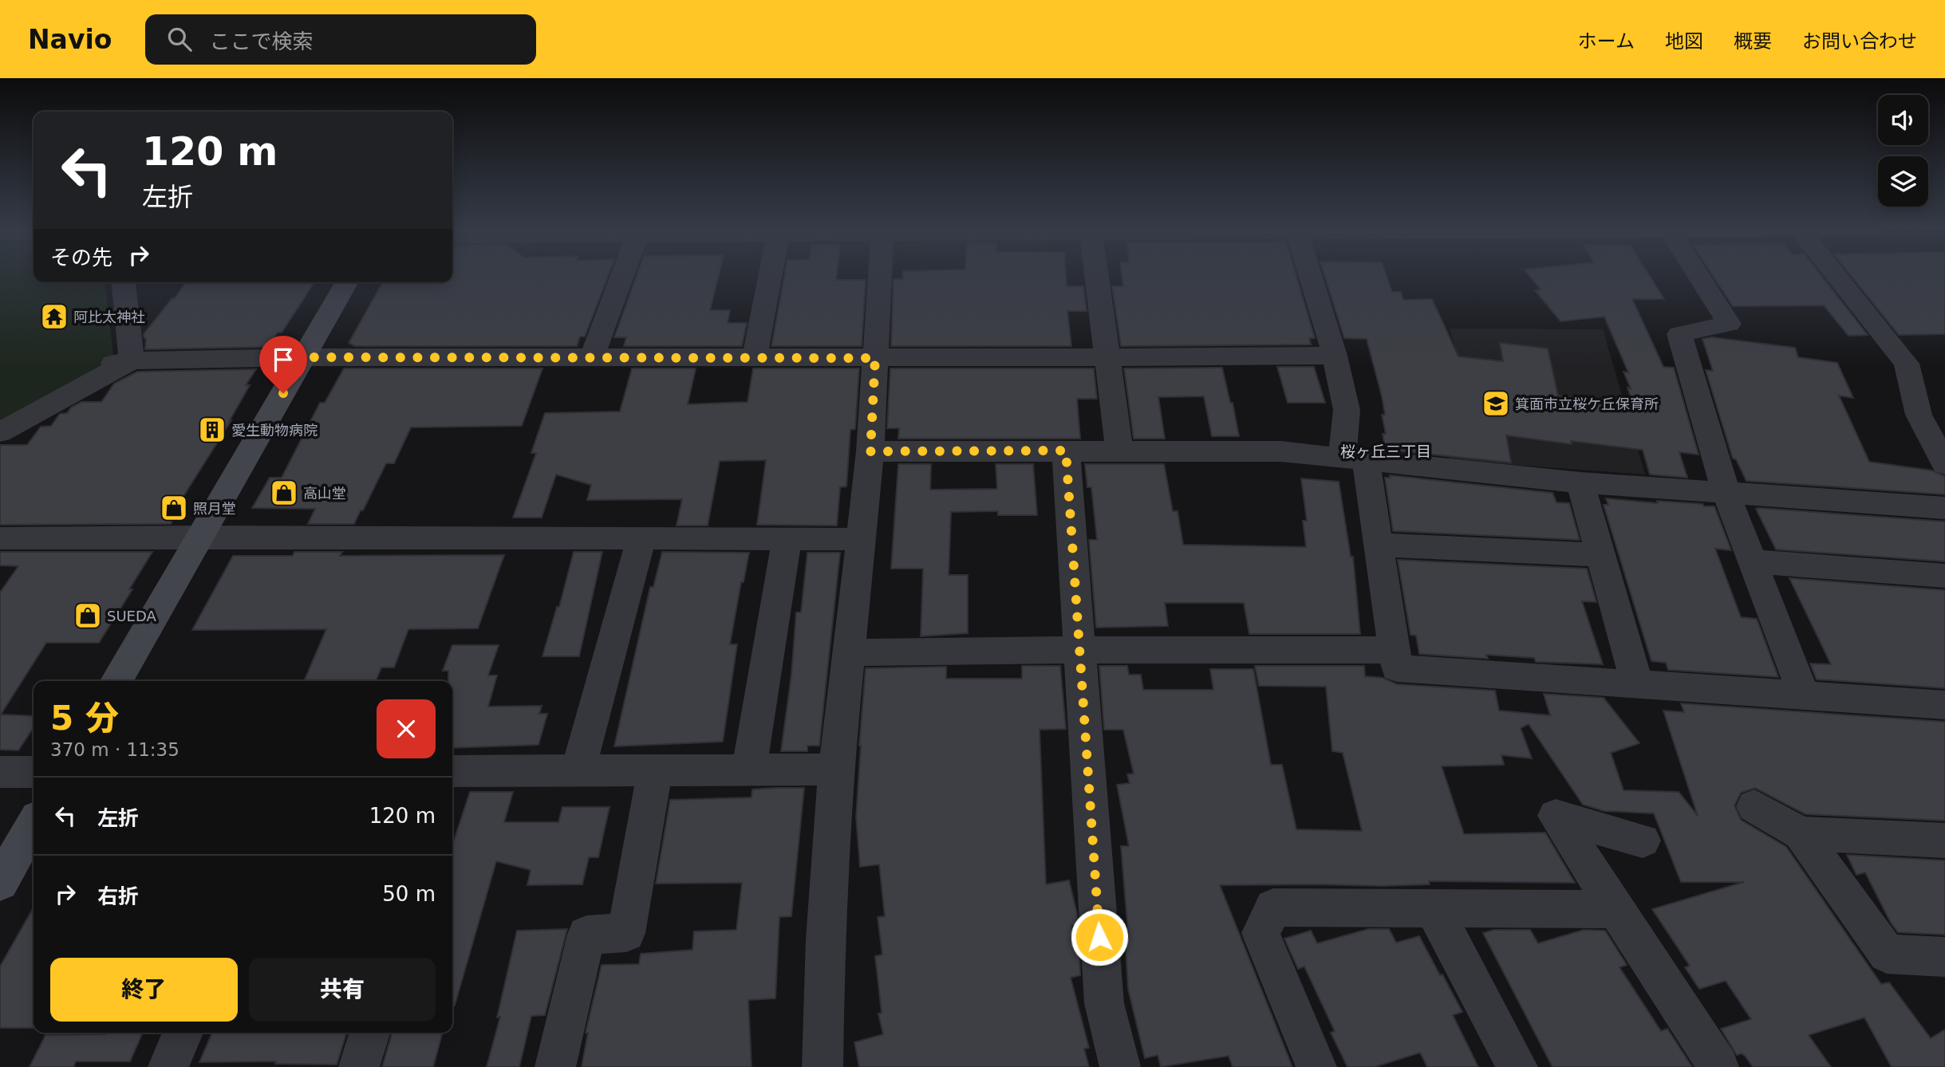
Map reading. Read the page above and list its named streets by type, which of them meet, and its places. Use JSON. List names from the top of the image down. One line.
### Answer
{"districts":["桜ヶ丘三丁目"],"places":{"temple":["阿比太神社"],"school or university":["箕面市立桜ケ丘保育所"],"building":["愛生動物病院"],"shop":["高山堂","照月堂","SUEDA"]},"page":{"header":"Navio","search":"ここで検索","nav":["ホーム","地図","概要","お問い合わせ"],"turn":["120 m","左折"],"then":"その先","heading":["5 分","370 m · 11:35"],"list":[{"name":"左折","value":"120 m"},{"name":"右折","value":"50 m"}],"buttons":["終了","共有"]}}
